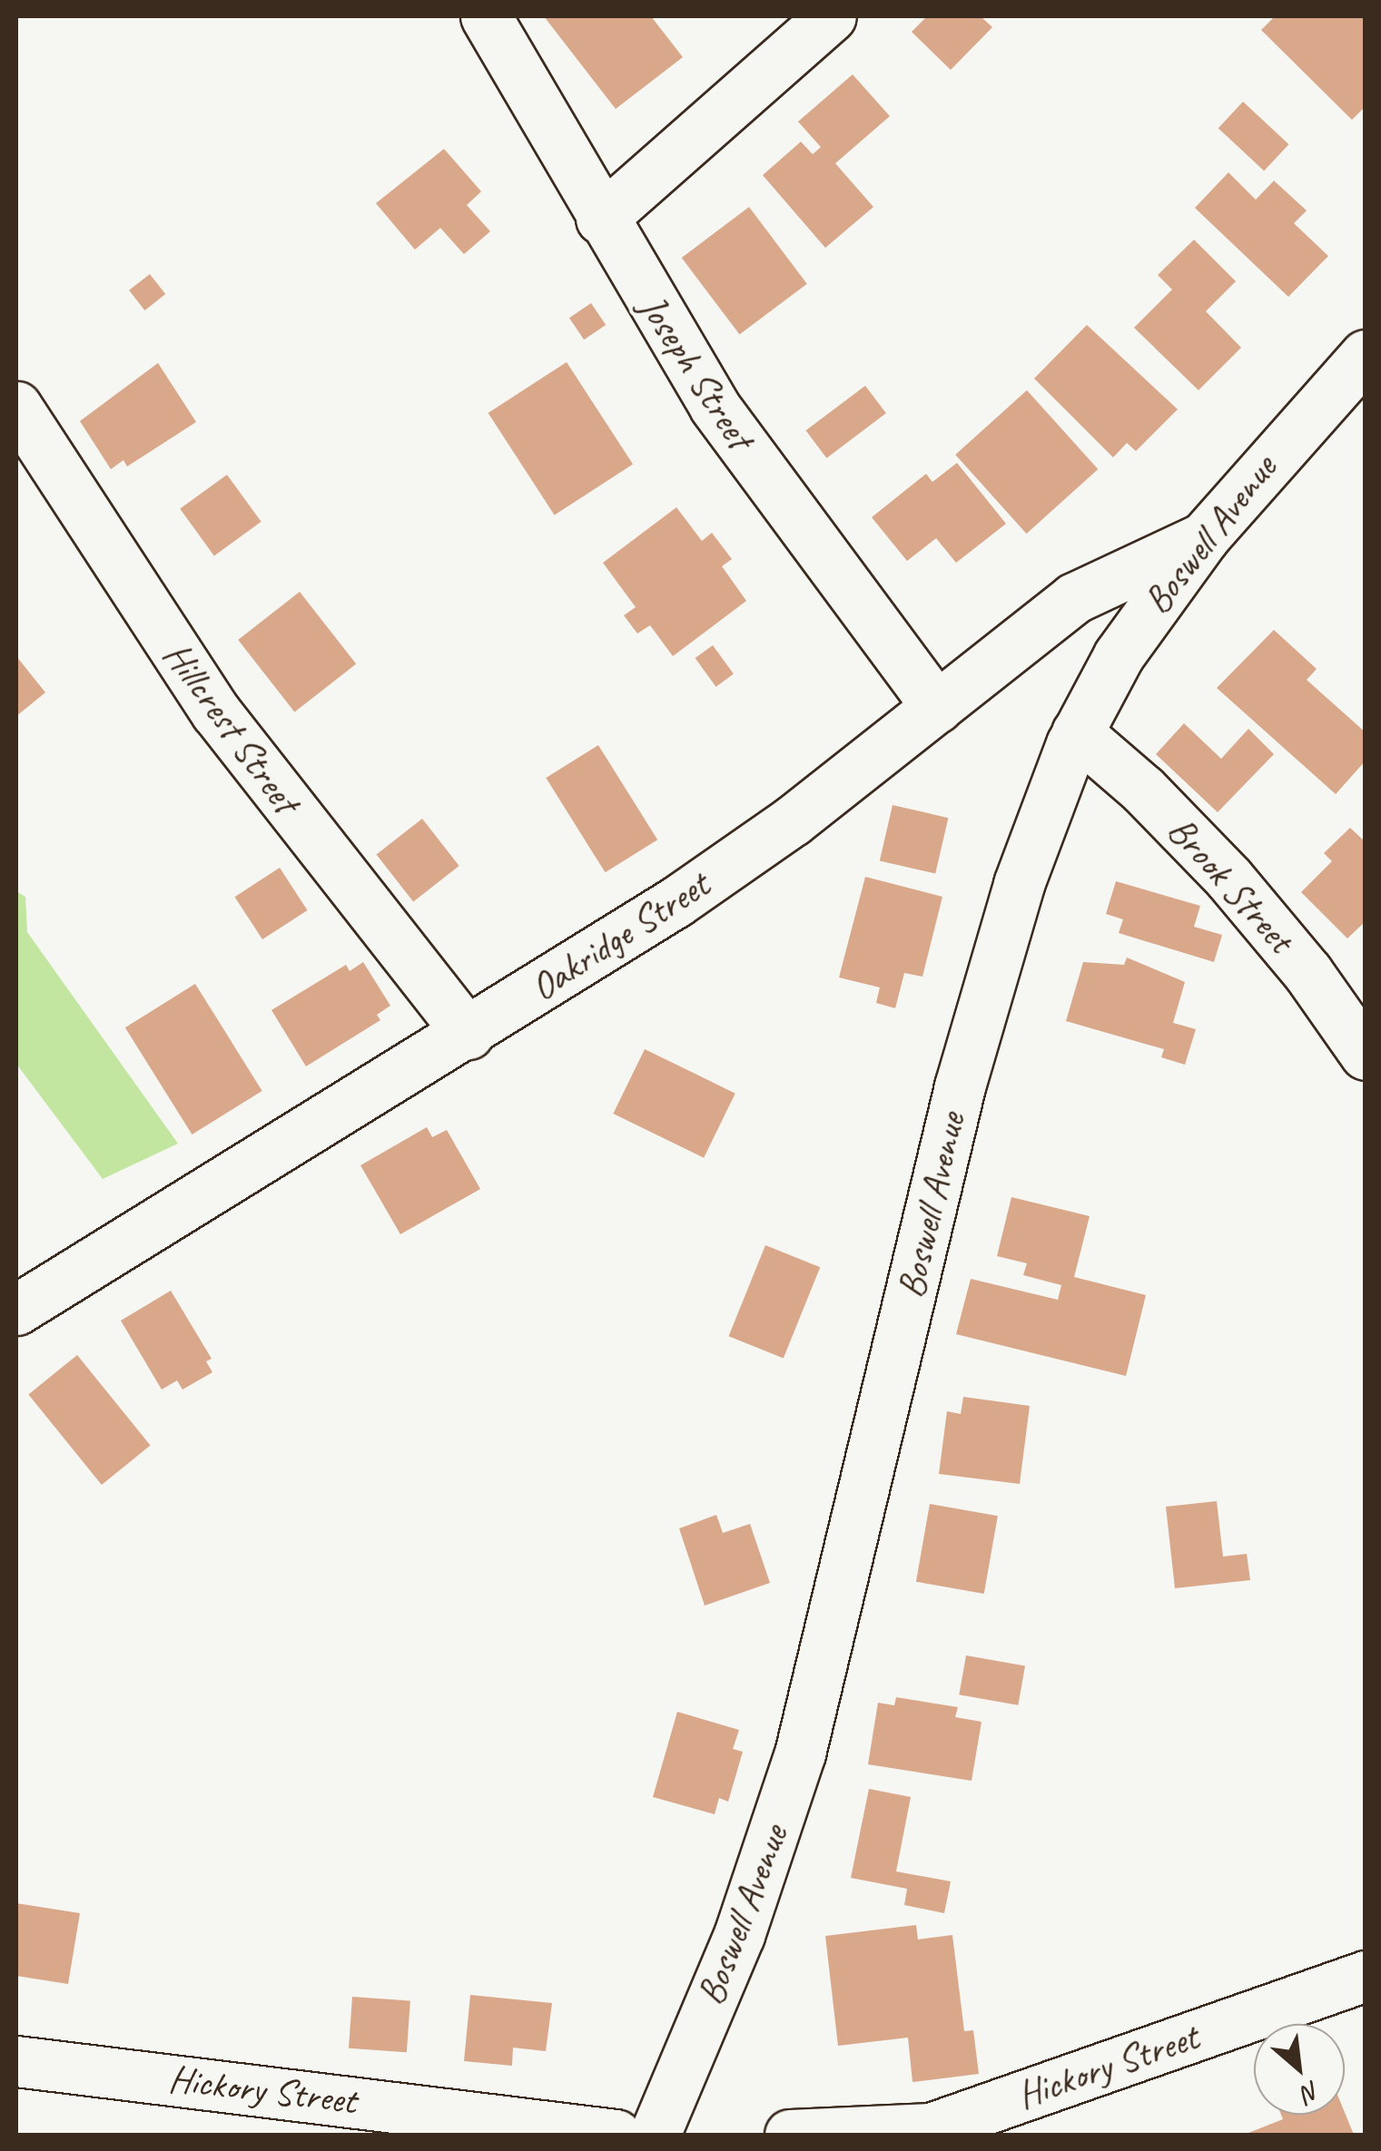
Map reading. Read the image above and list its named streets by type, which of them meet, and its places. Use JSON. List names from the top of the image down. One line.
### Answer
{"streets":{"street":["Joseph Street","Boswell Avenue","Hillcrest Street","Brook Street","Oakridge Street","Hickory Street"]},"crossings":[["Joseph Street","Oakridge Street"],["Boswell Avenue","Brook Street"],["Boswell Avenue","Oakridge Street"],["Hillcrest Street","Oakridge Street"]],"north":"bottom right"}
